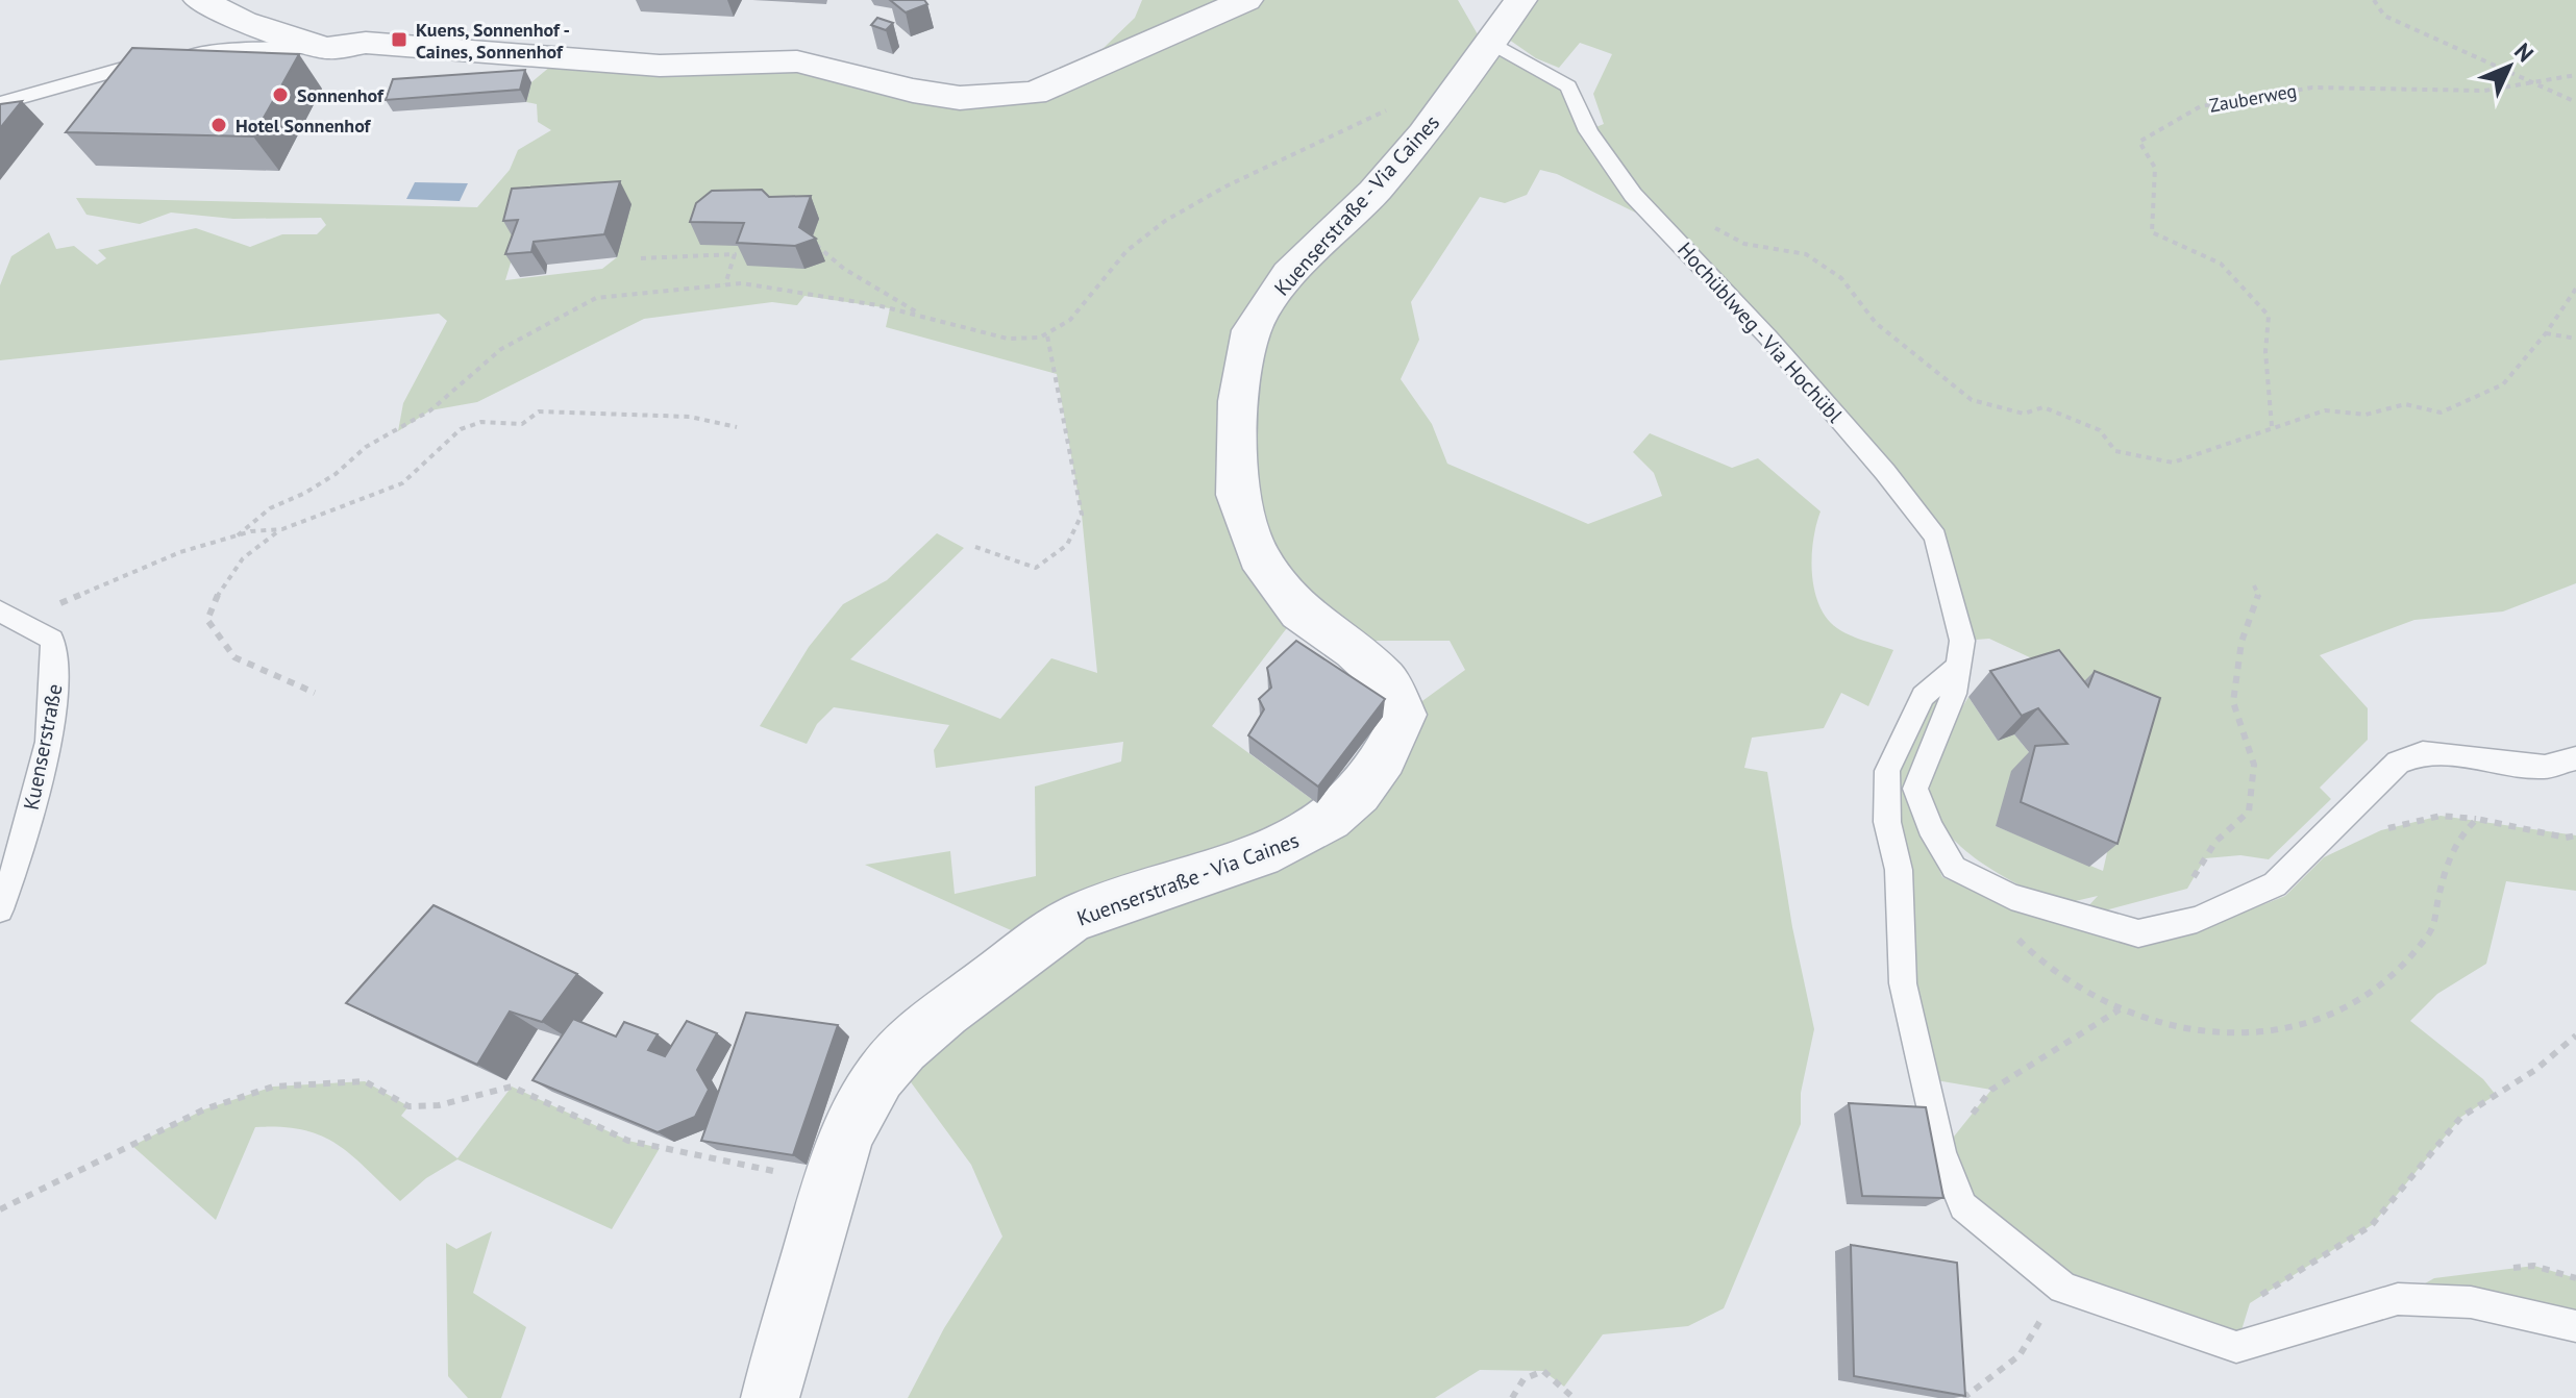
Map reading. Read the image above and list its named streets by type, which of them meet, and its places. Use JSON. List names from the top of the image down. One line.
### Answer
{"streets":{"street":["Kuenserstraße - Via Caines"],"lane":["Hochüblweg - Via Hochübl","Kuenserstraße"],"path":["Zauberweg"]},"crossings":[["Kuenserstraße - Via Caines","Hochüblweg - Via Hochübl"]],"places":{"transit":["Kuens, Sonnenhof - Caines, Sonnenhof"],"other":["Sonnenhof","Hotel Sonnenhof"]},"north":"top right"}
